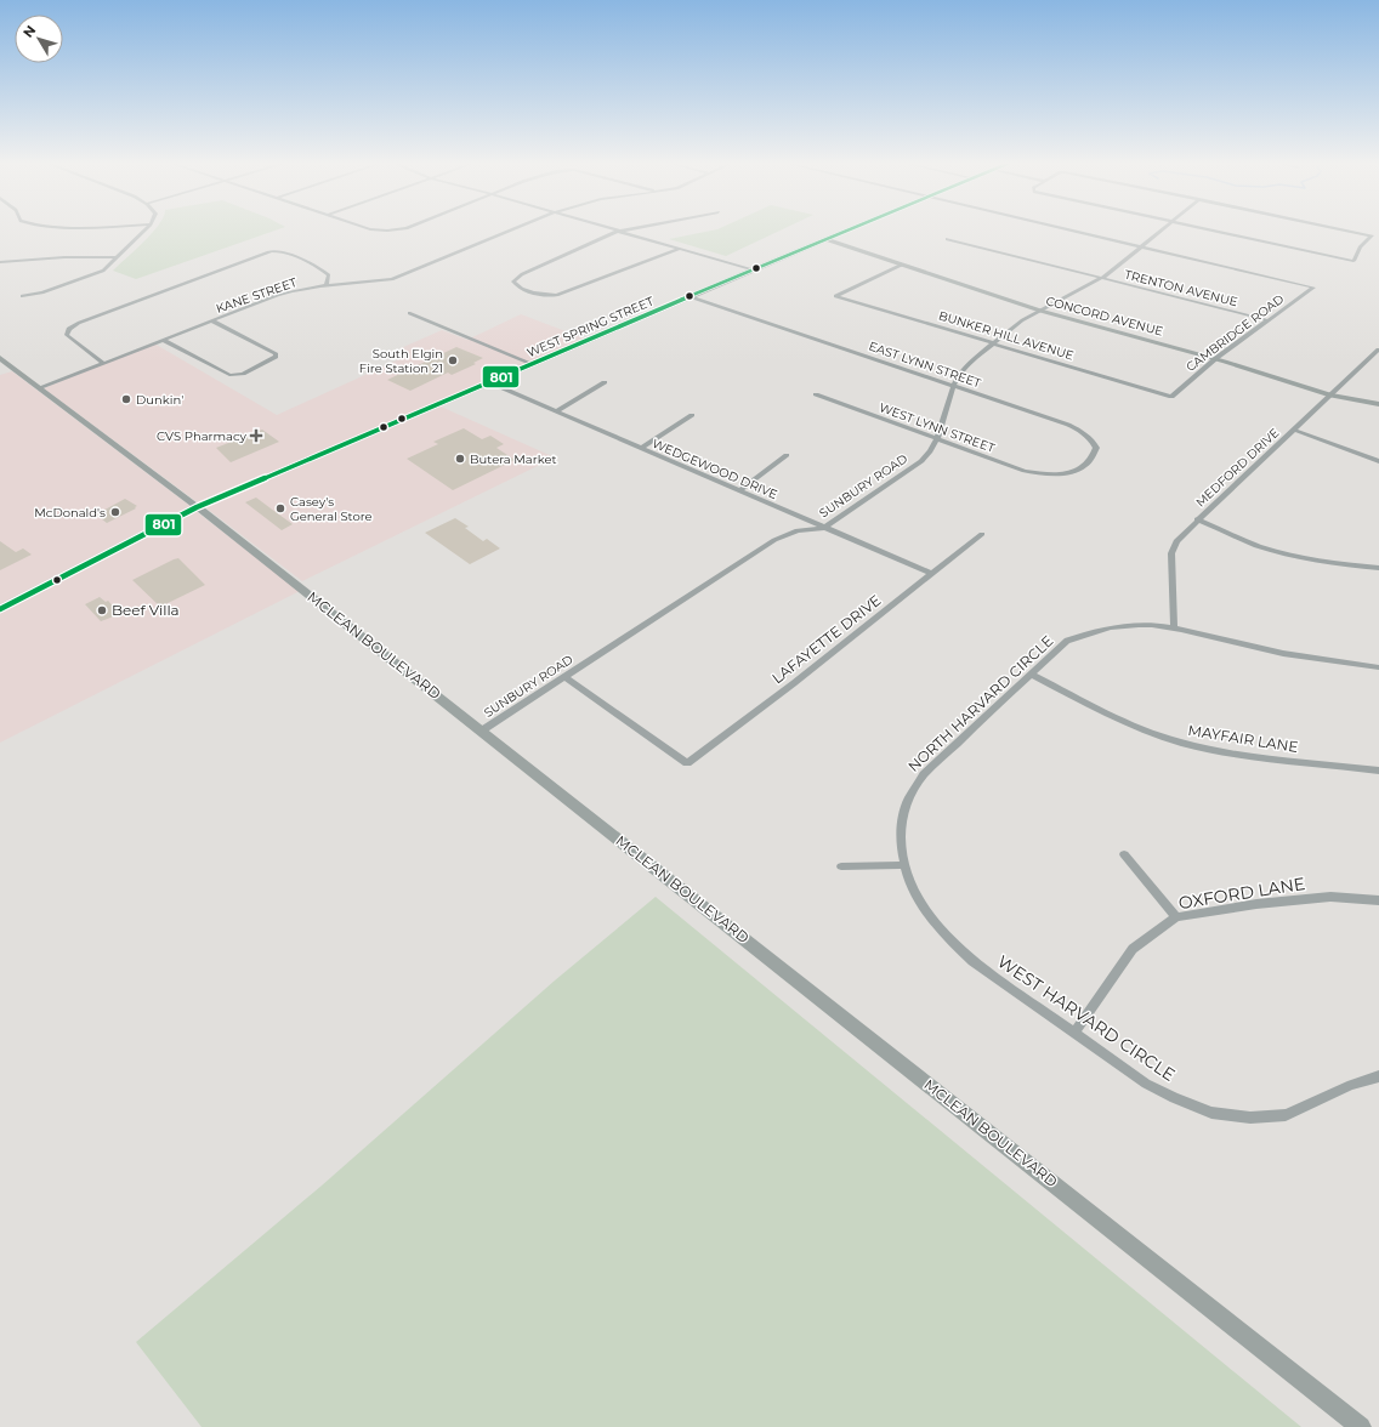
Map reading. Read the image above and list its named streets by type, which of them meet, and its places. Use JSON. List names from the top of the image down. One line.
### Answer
{"streets":{"main road":["CONCORD AVENUE","WEST SPRING STREET","MCLEAN BOULEVARD"],"street":["TRENTON AVENUE","KANE STREET","CAMBRIDGE ROAD","BUNKER HILL AVENUE","EAST LYNN STREET","WEST LYNN STREET","MEDFORD DRIVE","WEDGEWOOD DRIVE","SUNBURY ROAD","LAFAYETTE DRIVE","NORTH HARVARD CIRCLE","MAYFAIR LANE","OXFORD LANE","WEST HARVARD CIRCLE"]},"crossings":[["TRENTON AVENUE","CAMBRIDGE ROAD"],["TRENTON AVENUE","SUNBURY ROAD"],["KANE STREET","MCLEAN BOULEVARD"],["CONCORD AVENUE","WEST SPRING STREET"],["CONCORD AVENUE","CAMBRIDGE ROAD"],["CONCORD AVENUE","BUNKER HILL AVENUE"],["CONCORD AVENUE","MEDFORD DRIVE"],["CONCORD AVENUE","SUNBURY ROAD"],["WEST SPRING STREET","EAST LYNN STREET"],["WEST SPRING STREET","WEDGEWOOD DRIVE"],["WEST SPRING STREET","MCLEAN BOULEVARD"],["CAMBRIDGE ROAD","BUNKER HILL AVENUE"],["CAMBRIDGE ROAD","SUNBURY ROAD"],["BUNKER HILL AVENUE","SUNBURY ROAD"],["EAST LYNN STREET","WEST LYNN STREET"],["EAST LYNN STREET","SUNBURY ROAD"],["WEST LYNN STREET","SUNBURY ROAD"],["MEDFORD DRIVE","NORTH HARVARD CIRCLE"],["WEDGEWOOD DRIVE","SUNBURY ROAD"],["WEDGEWOOD DRIVE","LAFAYETTE DRIVE"],["SUNBURY ROAD","LAFAYETTE DRIVE"],["SUNBURY ROAD","MCLEAN BOULEVARD"],["NORTH HARVARD CIRCLE","MAYFAIR LANE"],["NORTH HARVARD CIRCLE","WEST HARVARD CIRCLE"],["OXFORD LANE","WEST HARVARD CIRCLE"]],"places":{"other":["South Elgin Fire Station 21","Dunkin'","Butera Market","Casey's General Store","McDonald's","Beef Villa"],"health":["CVS Pharmacy"]},"lines":["transit line 801"],"north":"top left"}
